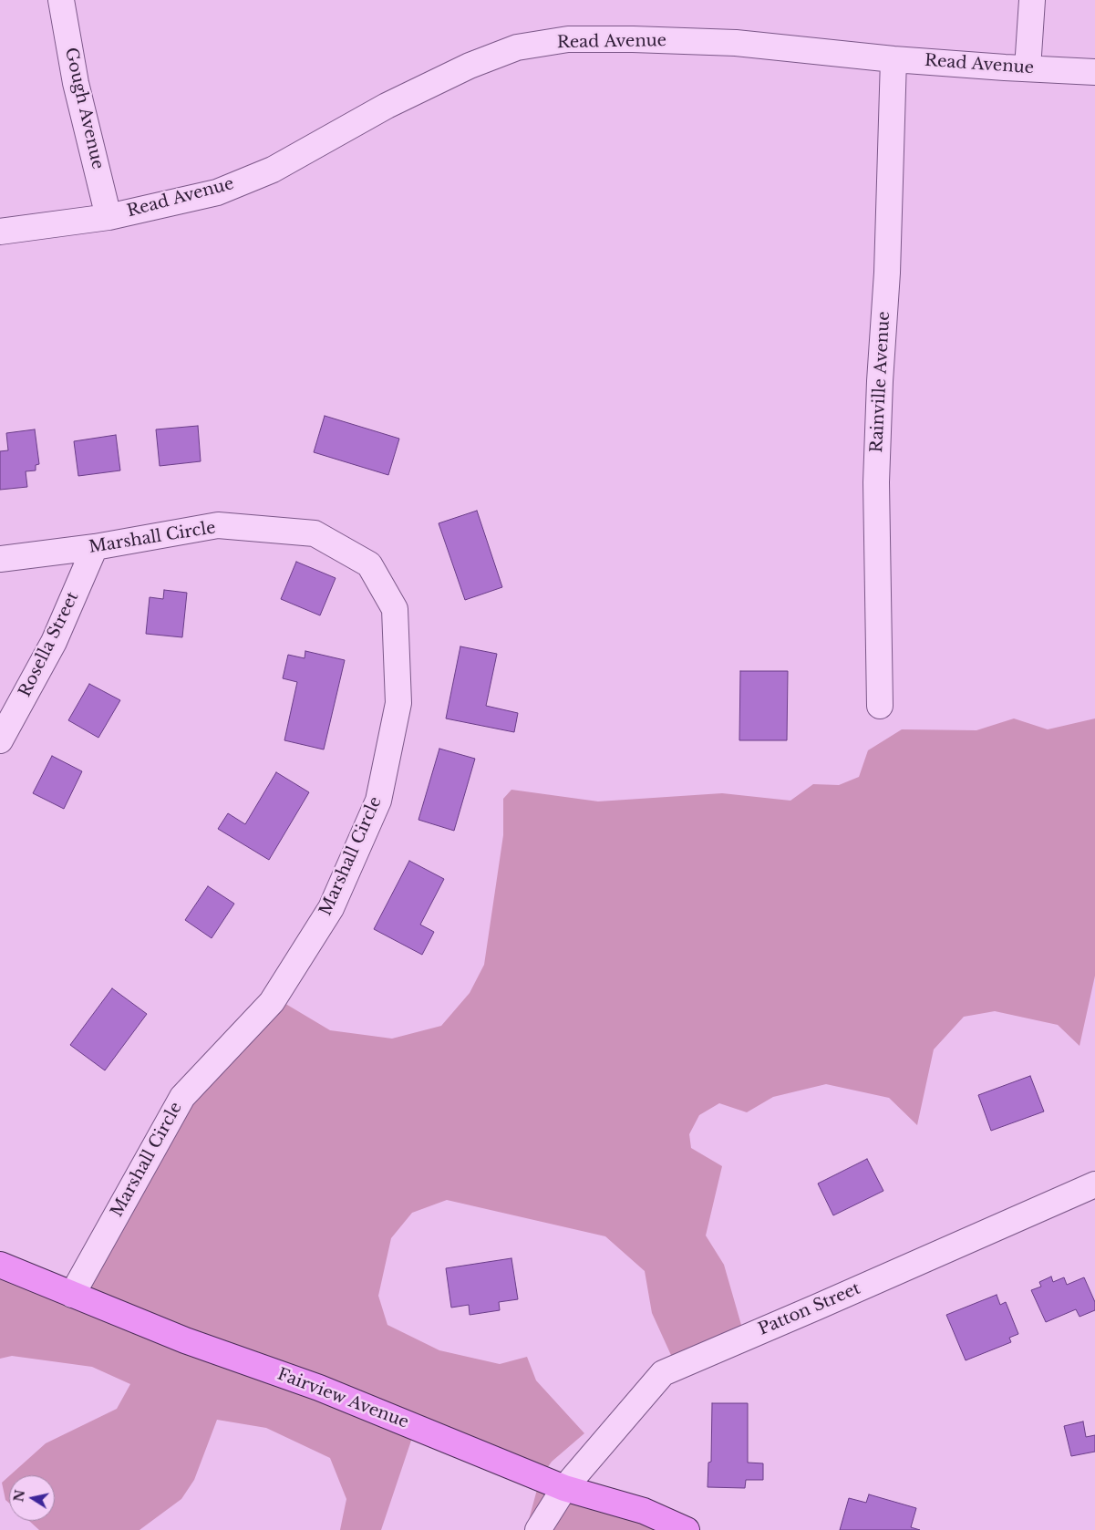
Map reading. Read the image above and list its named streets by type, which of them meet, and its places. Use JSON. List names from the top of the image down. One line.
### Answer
{"streets":{"main road":["Fairview Avenue"],"street":["Read Avenue","Gough Avenue","Rainville Avenue","Marshall Circle","Rosella Street","Patton Street"]},"crossings":[["Read Avenue","Gough Avenue"],["Read Avenue","Rainville Avenue"],["Marshall Circle","Rosella Street"],["Marshall Circle","Fairview Avenue"],["Patton Street","Fairview Avenue"]],"north":"left"}
